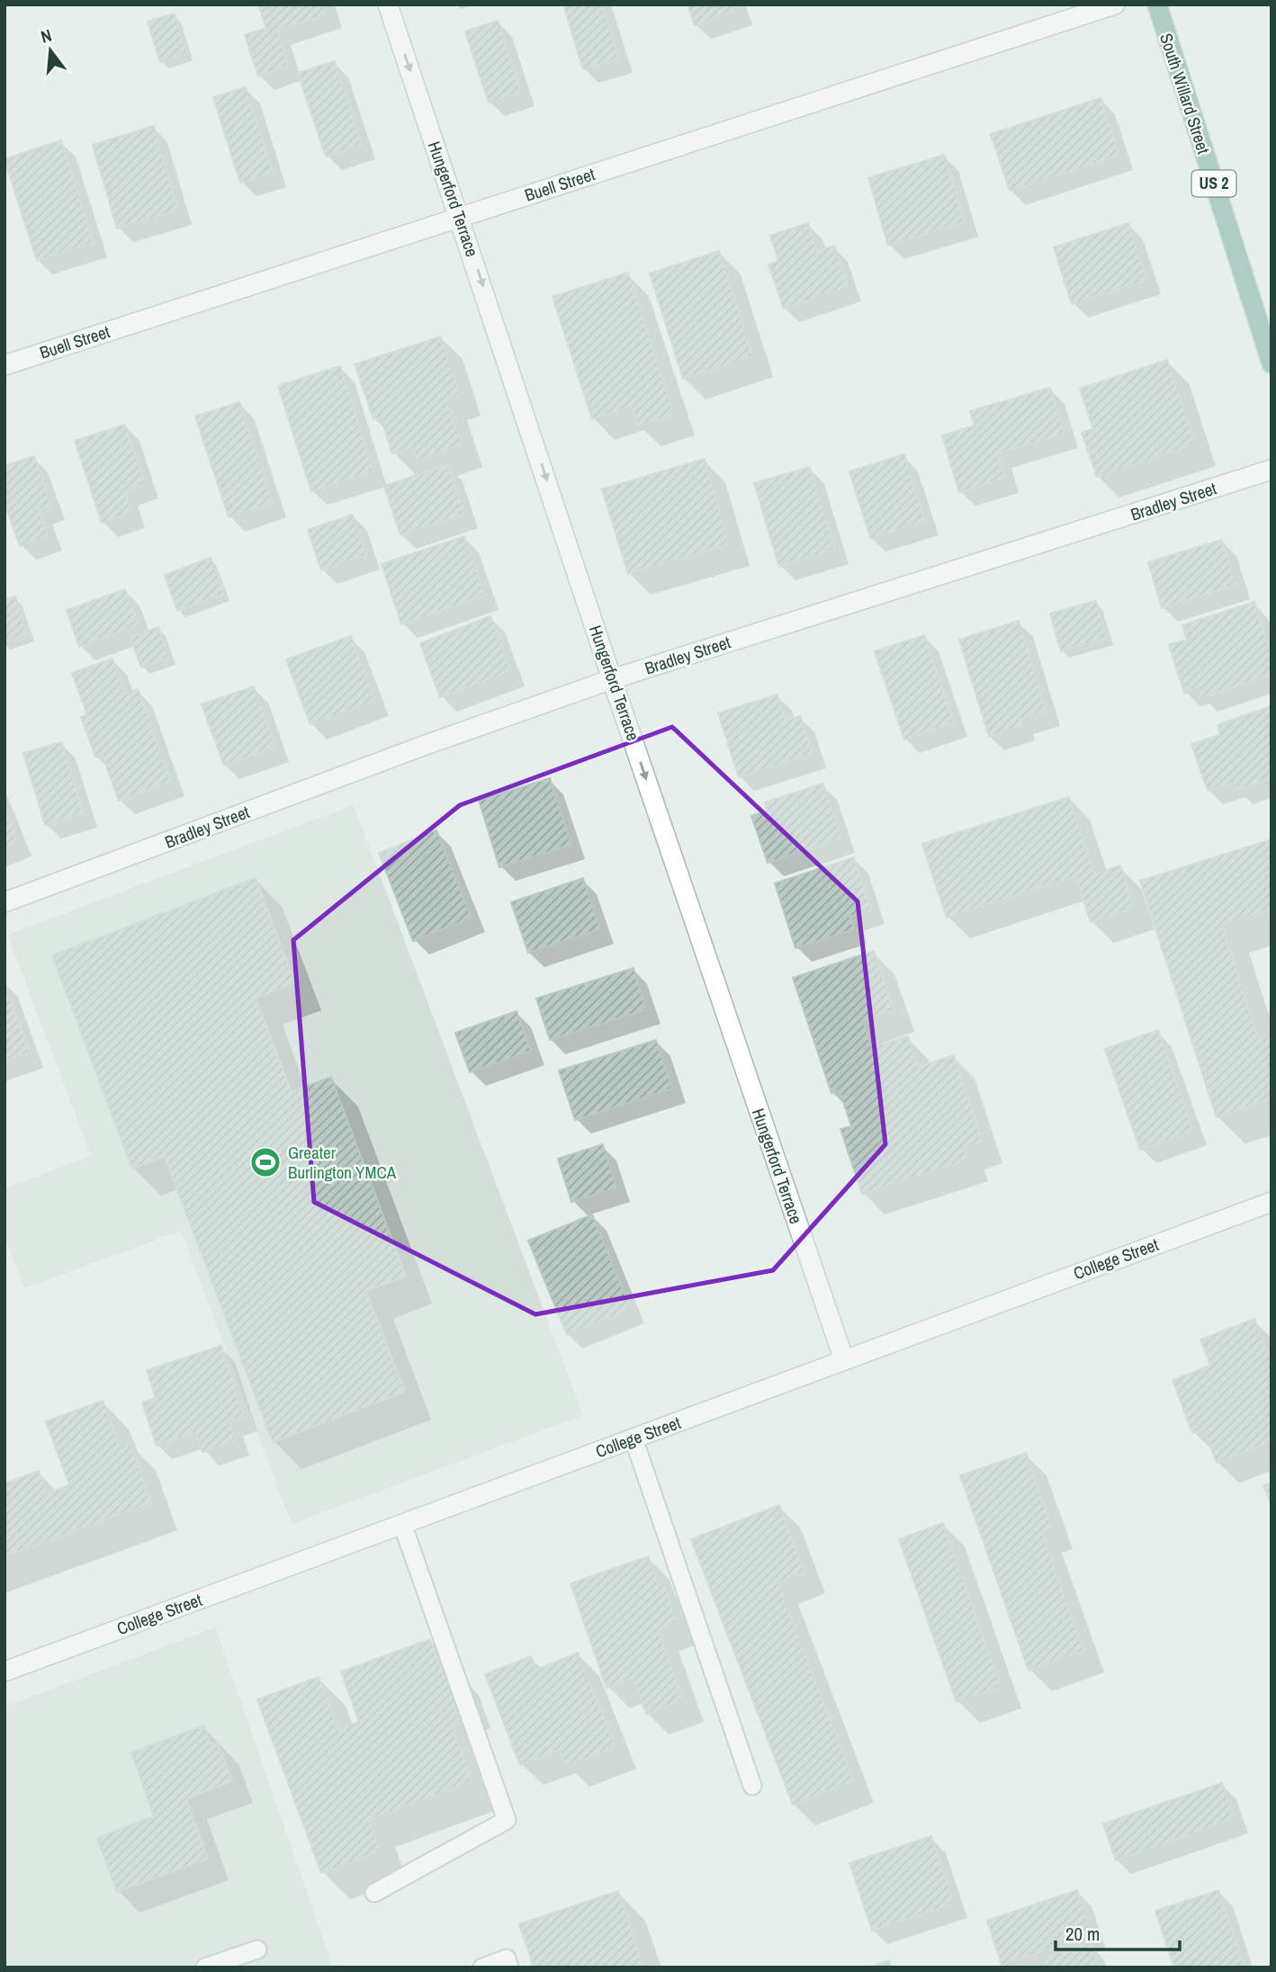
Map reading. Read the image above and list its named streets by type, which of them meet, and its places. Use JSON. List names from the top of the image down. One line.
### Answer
{"streets":{"main road":["South Willard Street","US 2"],"street":["Buell Street","Hungerford Terrace","Bradley Street","College Street"]},"crossings":[["Buell Street","Hungerford Terrace"],["Hungerford Terrace","Bradley Street"],["Hungerford Terrace","College Street"]],"one_way":["Hungerford Terrace"],"places":{"sports":["Greater Burlington YMCA"]},"scale_bar":"20 m","north":"top"}
